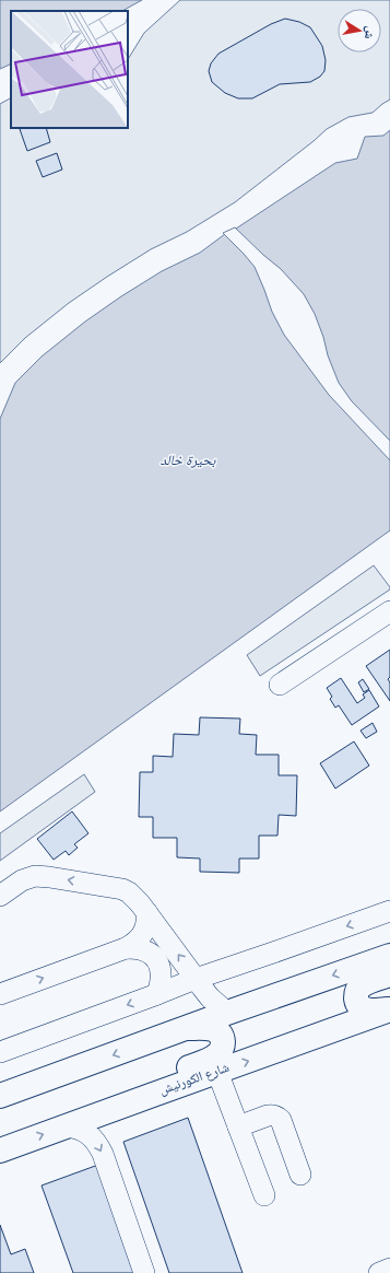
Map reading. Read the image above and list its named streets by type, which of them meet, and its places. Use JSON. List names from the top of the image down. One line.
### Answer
{"streets":{"main road":["شارع الكورنيش"]},"water":["بحيرة خالد"],"north":"right"}
